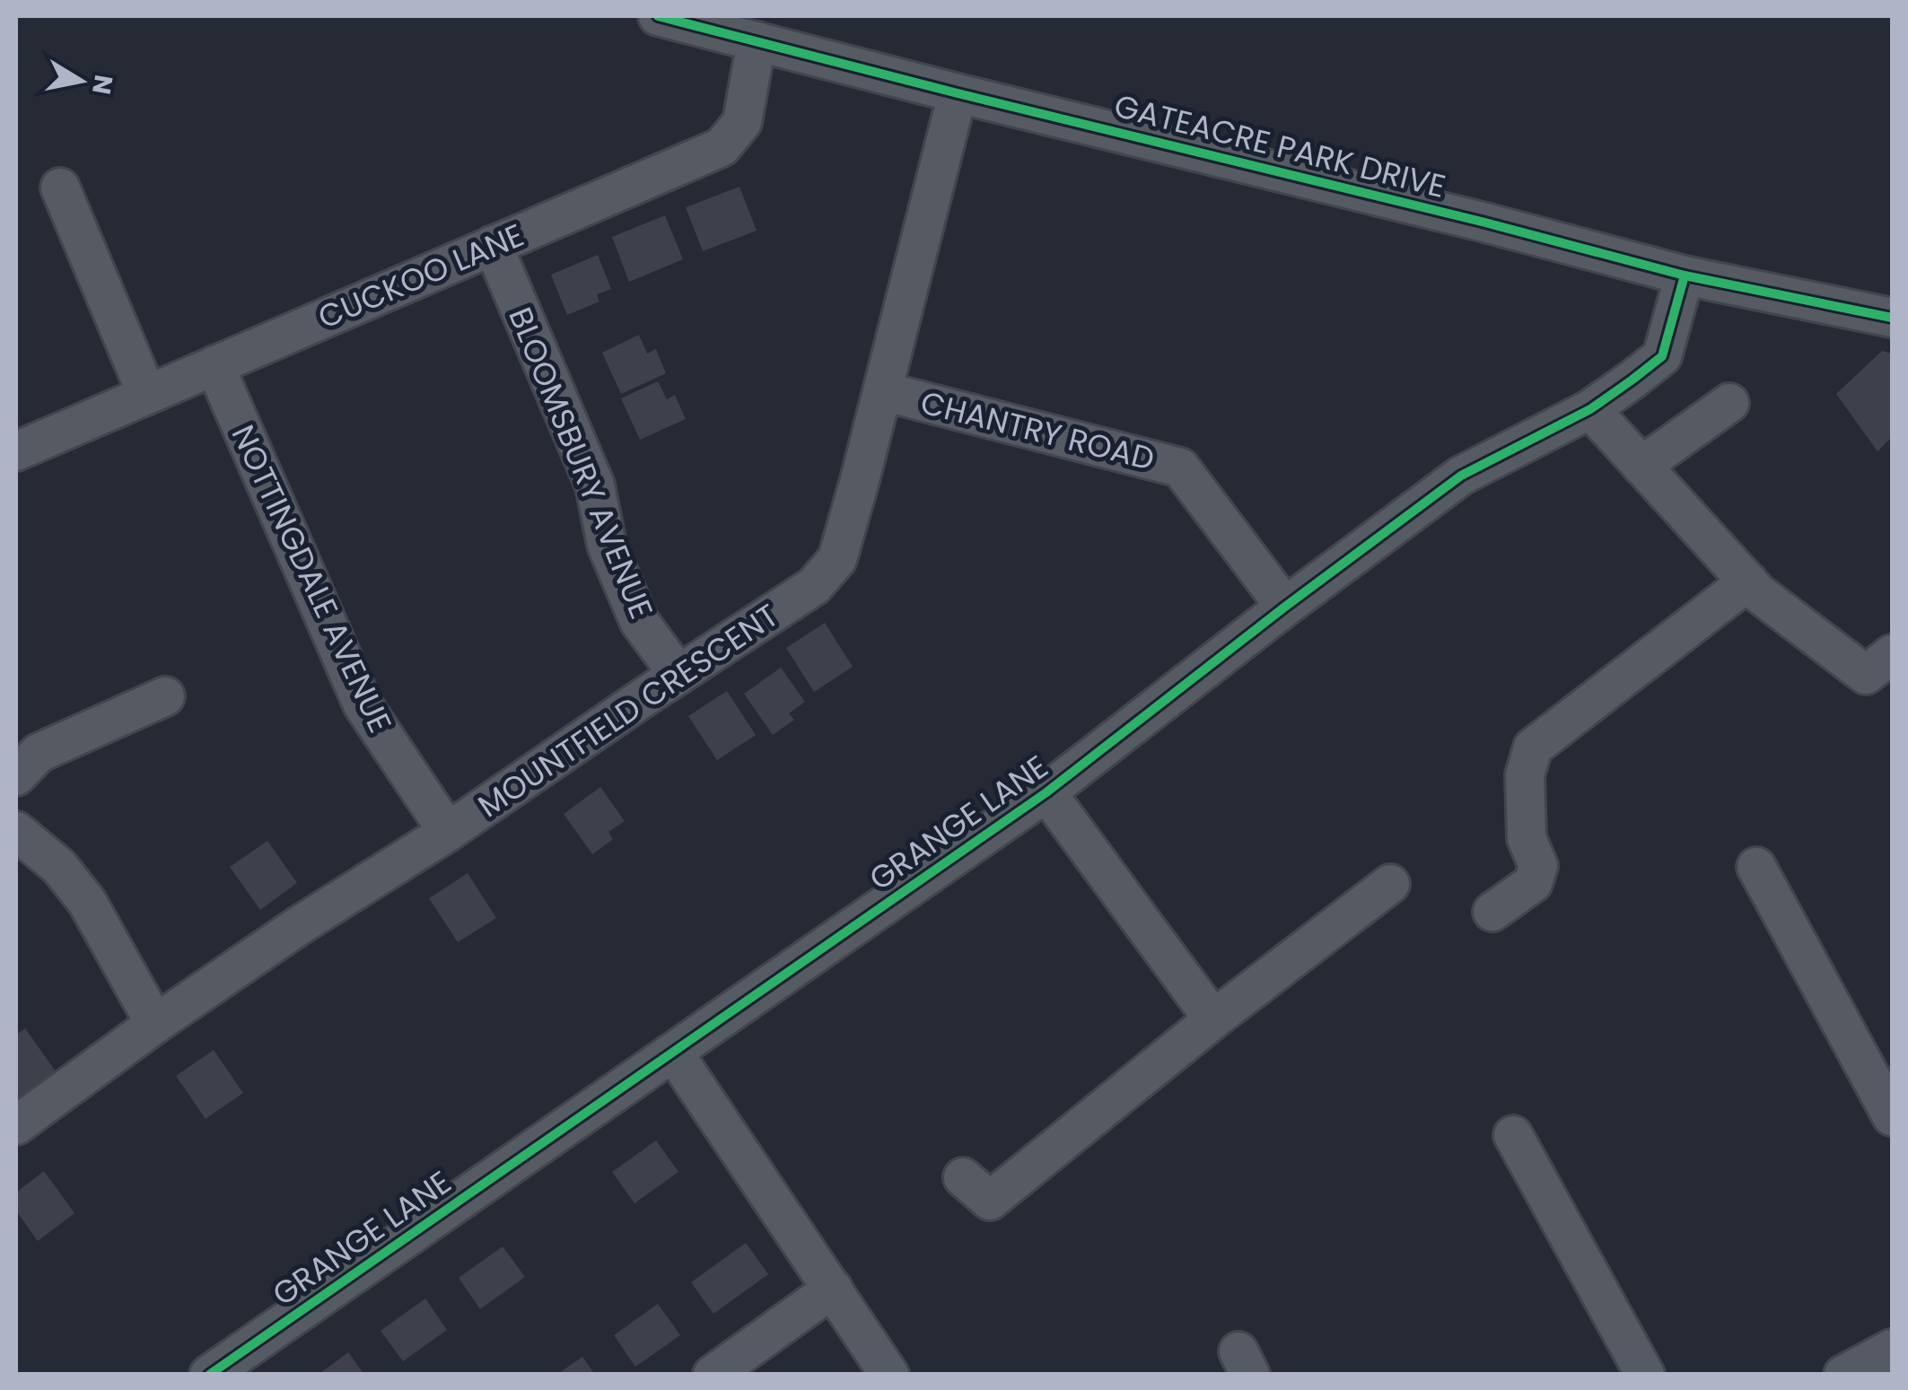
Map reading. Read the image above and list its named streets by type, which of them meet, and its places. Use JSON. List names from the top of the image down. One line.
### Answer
{"streets":{"street":["GATEACRE PARK DRIVE","CUCKOO LANE","CHANTRY ROAD","BLOOMSBURY AVENUE","NOTTINGDALE AVENUE","MOUNTFIELD CRESCENT","GRANGE LANE"]},"crossings":[["GATEACRE PARK DRIVE","CUCKOO LANE"],["GATEACRE PARK DRIVE","MOUNTFIELD CRESCENT"],["GATEACRE PARK DRIVE","GRANGE LANE"],["CUCKOO LANE","BLOOMSBURY AVENUE"],["CUCKOO LANE","NOTTINGDALE AVENUE"],["CHANTRY ROAD","MOUNTFIELD CRESCENT"],["CHANTRY ROAD","GRANGE LANE"],["BLOOMSBURY AVENUE","MOUNTFIELD CRESCENT"],["NOTTINGDALE AVENUE","MOUNTFIELD CRESCENT"]],"north":"right"}
